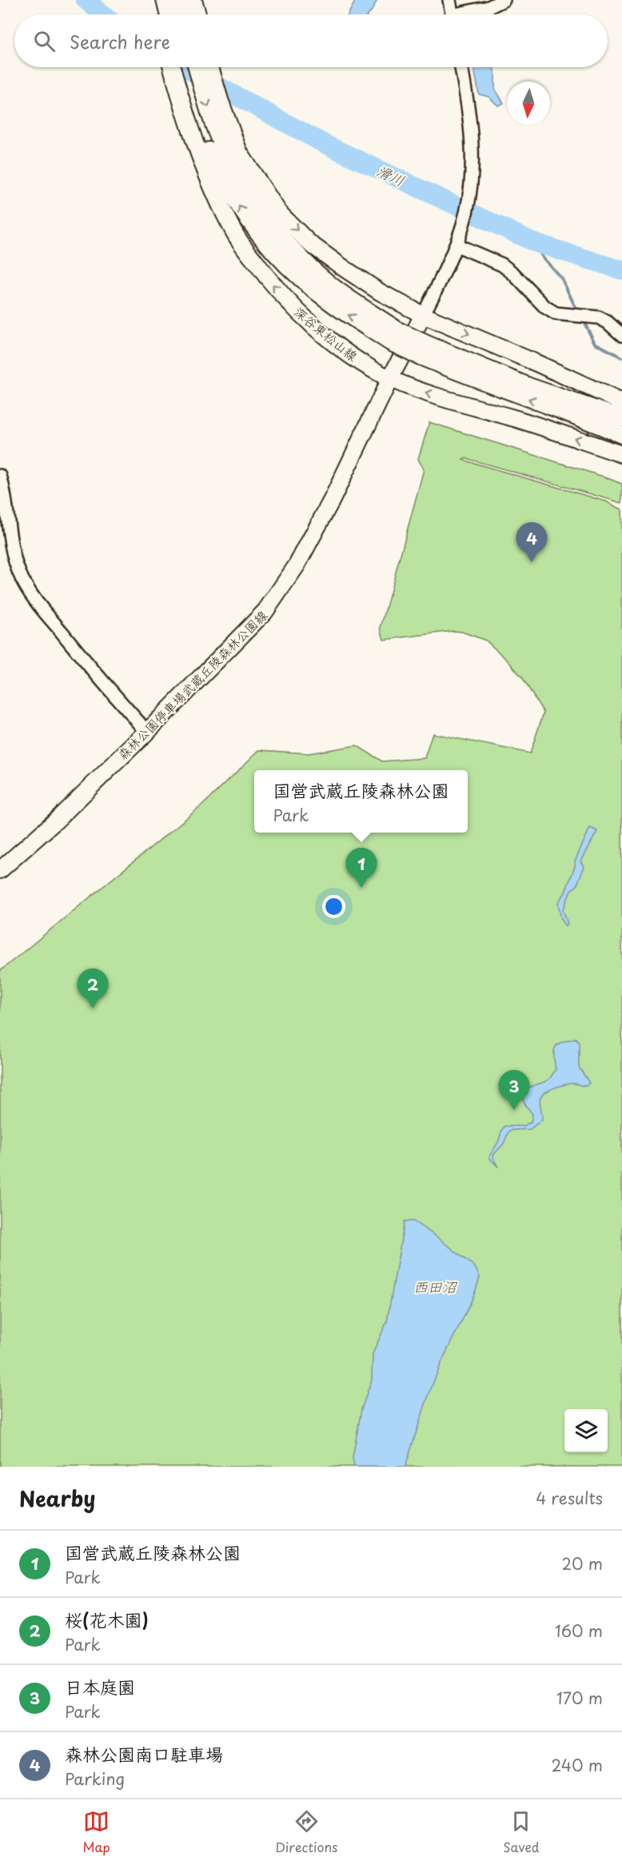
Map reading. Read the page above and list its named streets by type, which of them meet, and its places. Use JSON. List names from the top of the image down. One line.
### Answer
{"streets":{"main road":["深谷東松山線","森林公園停車場武蔵丘陵森林公園線"]},"crossings":[["深谷東松山線","森林公園停車場武蔵丘陵森林公園線"]],"water":["滑川","西田沼"],"north":"bottom","page":{"search":"Search here","pins":["4","1","2","3"],"popup":["国営武蔵丘陵森林公園","Park"],"heading":["Nearby","4 results"],"list":[{"mark":"1","name":"国営武蔵丘陵森林公園","note":"Park","value":"20 m"},{"mark":"2","name":"桜(花木園)","note":"Park","value":"160 m"},{"mark":"3","name":"日本庭園","note":"Park","value":"170 m"},{"mark":"4","name":"森林公園南口駐車場","note":"Parking","value":"240 m"}],"nav":["Map","Directions","Saved"]}}
